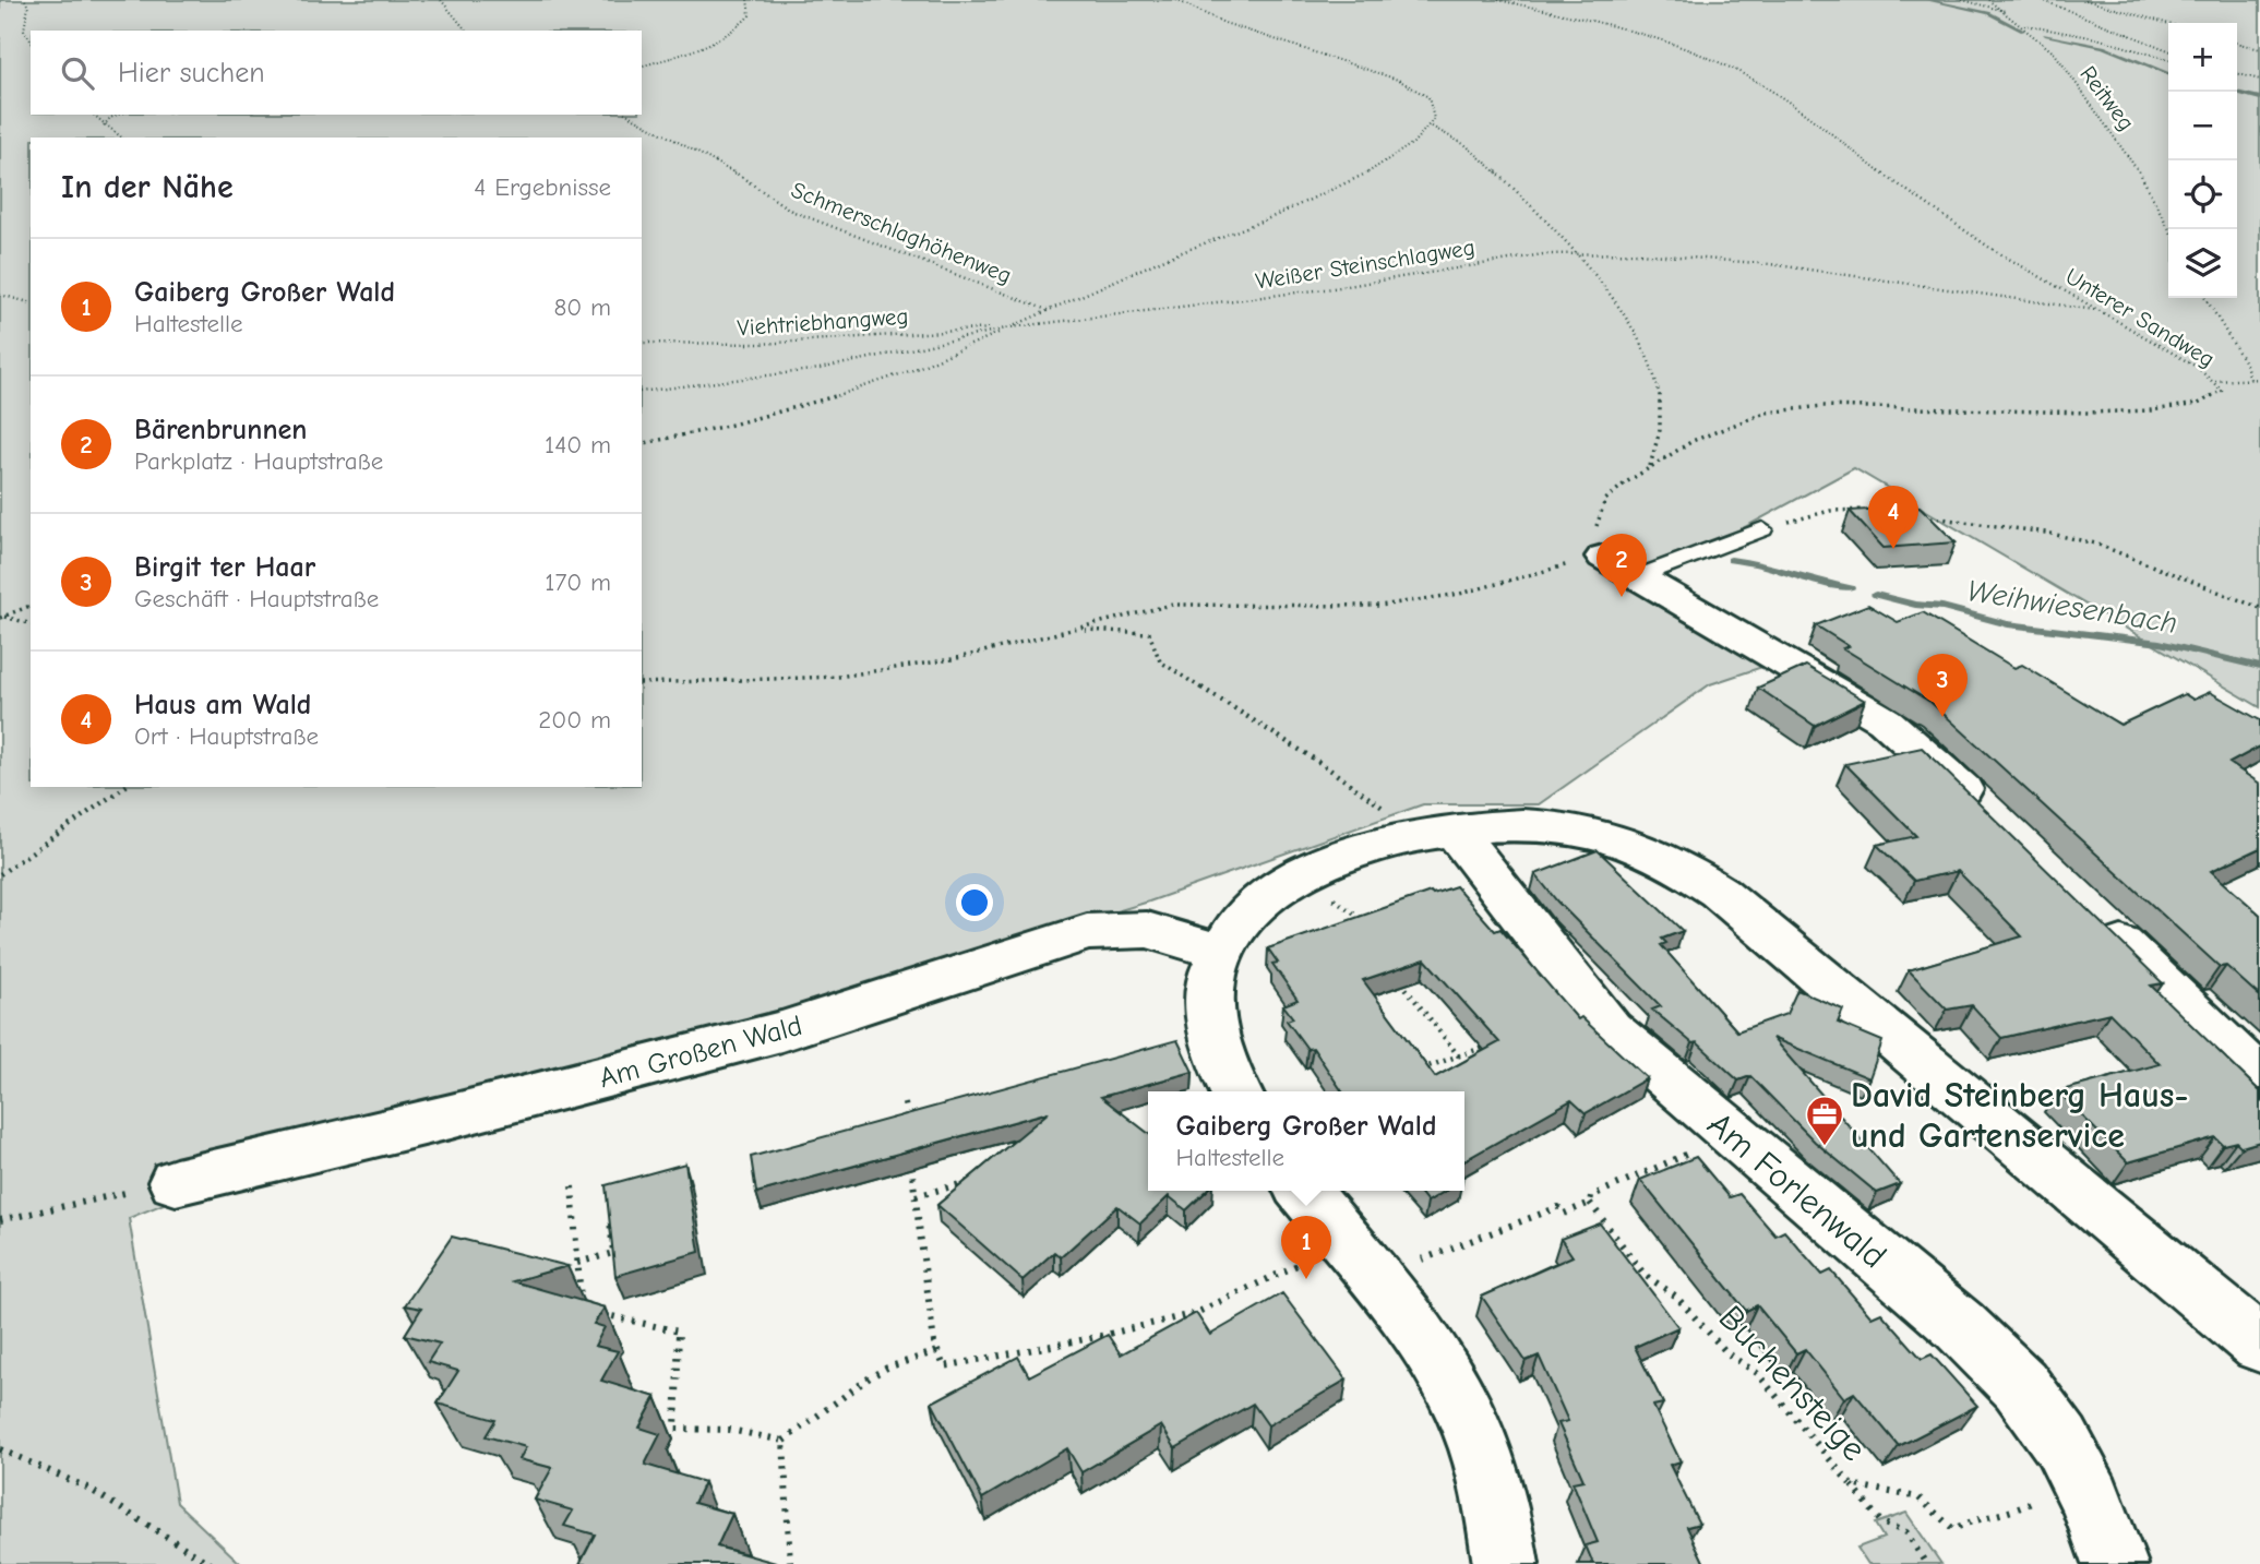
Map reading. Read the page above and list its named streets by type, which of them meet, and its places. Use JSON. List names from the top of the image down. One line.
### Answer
{"streets":{"street":["Am Großen Wald","Am Forlenwald"],"path":["Reitweg","Schmerschlaghöhenweg","Weißer Steinschlagweg","Unterer Sandweg","Viehtriebhangweg","Buchensteige"]},"crossings":[["Weißer Steinschlagweg","Unterer Sandweg"],["Weißer Steinschlagweg","Viehtriebhangweg"]],"water":["Weihwiesenbach"],"places":{"office":["David Steinberg Haus- und Gartenservice"]},"page":{"map_buttons":["+","−"],"search":"Hier suchen","heading":["In der Nähe","4 Ergebnisse"],"list":[{"mark":"1","name":"Gaiberg Großer Wald","note":"Haltestelle","value":"80 m"},{"mark":"2","name":"Bärenbrunnen","note":"Parkplatz · Hauptstraße","value":"140 m"},{"mark":"3","name":"Birgit ter Haar","note":"Geschäft · Hauptstraße","value":"170 m"},{"mark":"4","name":"Haus am Wald","note":"Ort · Hauptstraße","value":"200 m"}],"pins":["4","2","3","1"],"popup":["Gaiberg Großer Wald","Haltestelle"]}}
